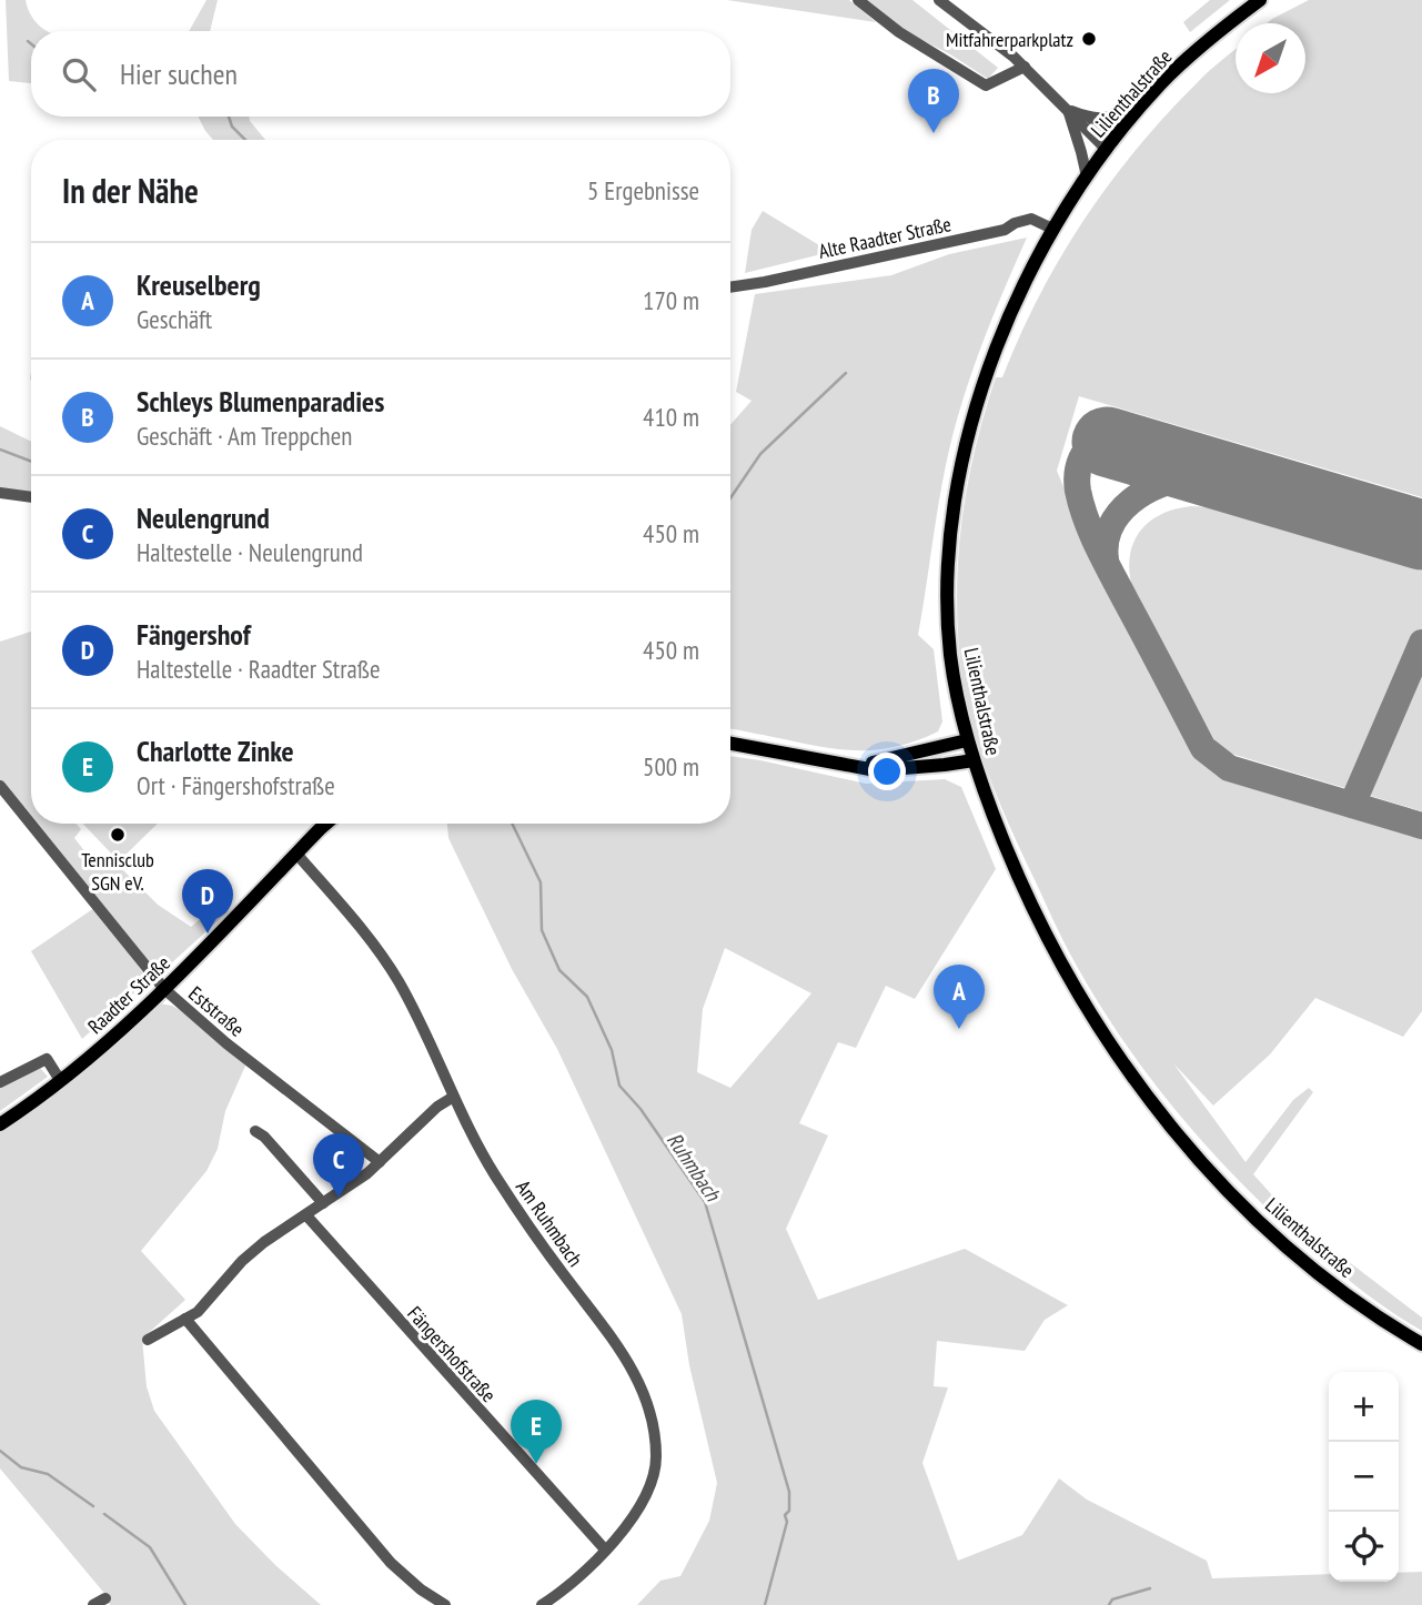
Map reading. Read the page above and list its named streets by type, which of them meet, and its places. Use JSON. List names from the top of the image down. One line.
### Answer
{"streets":{"main road":["Lilienthalstraße","Raadter Straße"],"street":["Alte Raadter Straße","Eststraße","Am Ruhmbach","Fängershofstraße"]},"crossings":[["Lilienthalstraße","Alte Raadter Straße"],["Raadter Straße","Eststraße"],["Raadter Straße","Am Ruhmbach"],["Am Ruhmbach","Fängershofstraße"]],"water":["Ruhmbach"],"places":["Mitfahrerparkplatz","Tennisclub SGN eV."],"north":"bottom left","page":{"search":"Hier suchen","pins":["B","D","A","C","E"],"heading":["In der Nähe","5 Ergebnisse"],"list":[{"mark":"A","name":"Kreuselberg","note":"Geschäft","value":"170 m"},{"mark":"B","name":"Schleys Blumenparadies","note":"Geschäft · Am Treppchen","value":"410 m"},{"mark":"C","name":"Neulengrund","note":"Haltestelle · Neulengrund","value":"450 m"},{"mark":"D","name":"Fängershof","note":"Haltestelle · Raadter Straße","value":"450 m"},{"mark":"E","name":"Charlotte Zinke","note":"Ort · Fängershofstraße","value":"500 m"}],"map_buttons":["+","−"]}}
